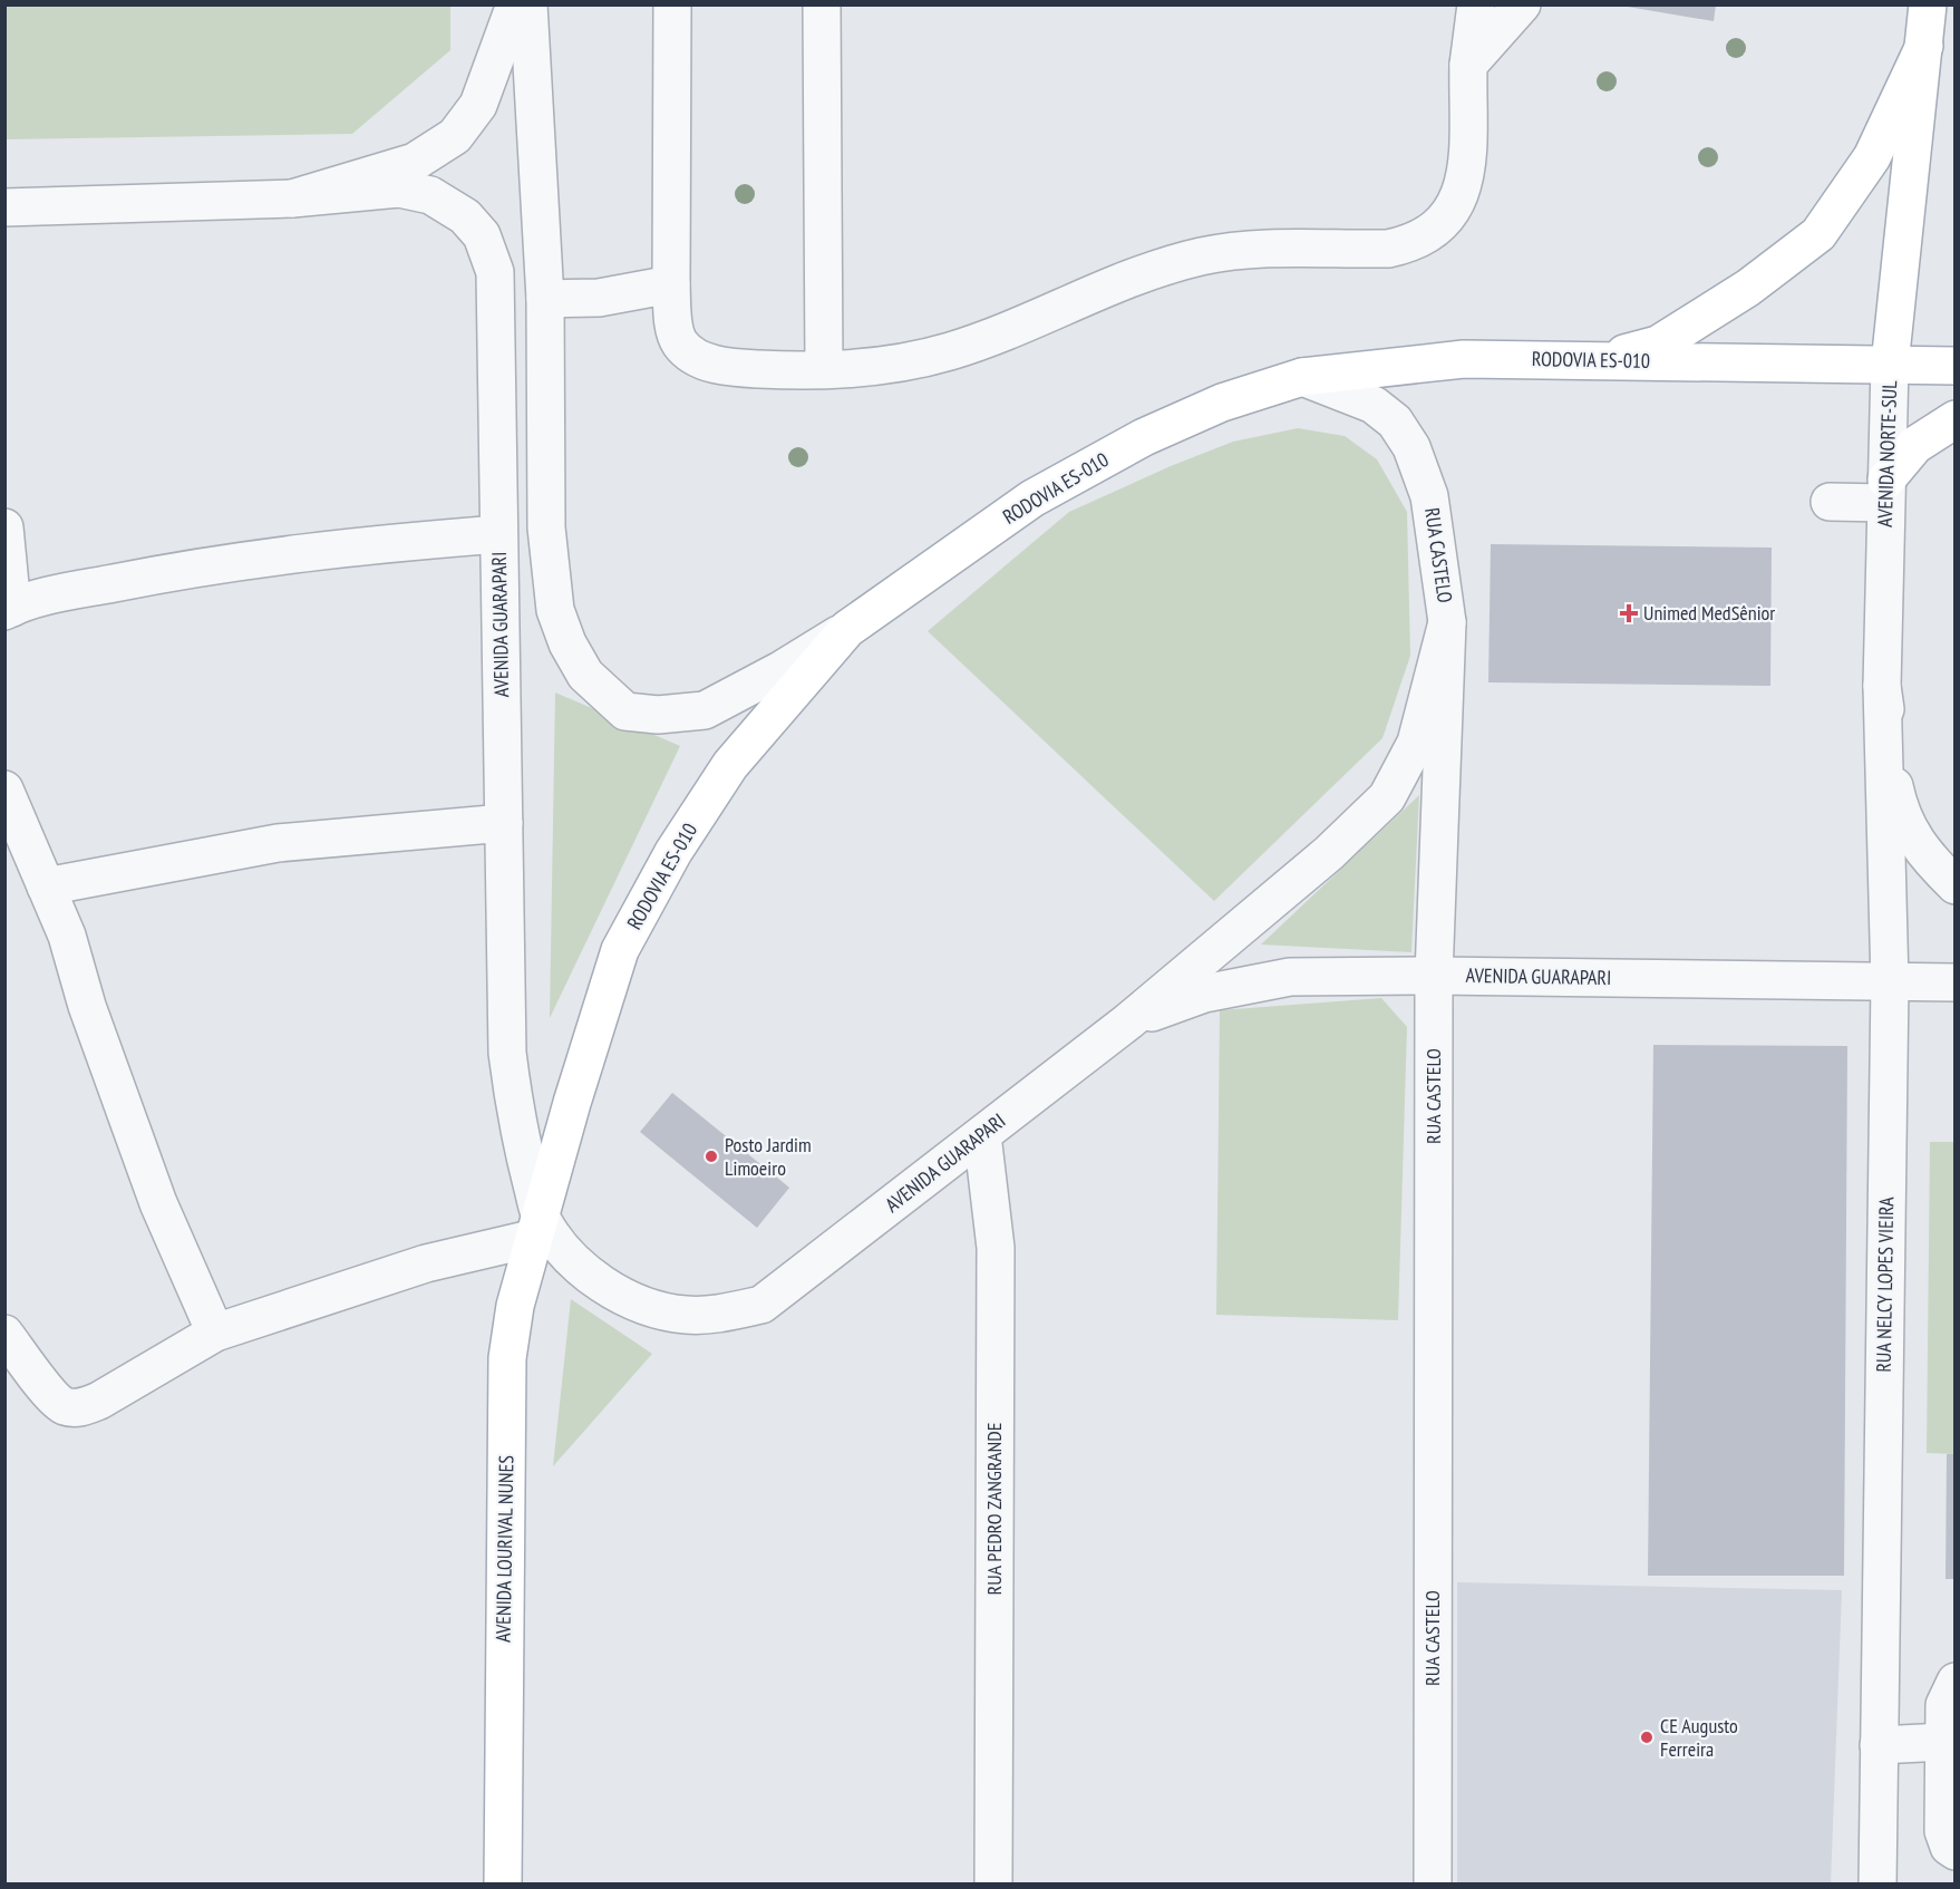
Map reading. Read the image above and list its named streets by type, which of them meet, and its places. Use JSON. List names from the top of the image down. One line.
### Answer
{"streets":{"main road":["RODOVIA ES-010","AVENIDA NORTE-SUL","AVENIDA LOURIVAL NUNES"],"street":["RUA CASTELO","AVENIDA GUARAPARI","RUA NELCY LOPES VIEIRA","RUA PEDRO ZANGRANDE"]},"crossings":[["RODOVIA ES-010","AVENIDA NORTE-SUL"],["RODOVIA ES-010","RUA CASTELO"],["RODOVIA ES-010","AVENIDA GUARAPARI"],["RODOVIA ES-010","AVENIDA LOURIVAL NUNES"],["AVENIDA NORTE-SUL","RUA NELCY LOPES VIEIRA"],["RUA CASTELO","AVENIDA GUARAPARI"],["AVENIDA GUARAPARI","RUA NELCY LOPES VIEIRA"],["AVENIDA GUARAPARI","RUA PEDRO ZANGRANDE"],["AVENIDA GUARAPARI","AVENIDA LOURIVAL NUNES"]],"places":{"health":["Unimed MedSênior"],"other":["Posto Jardim Limoeiro","CE Augusto Ferreira"]}}
